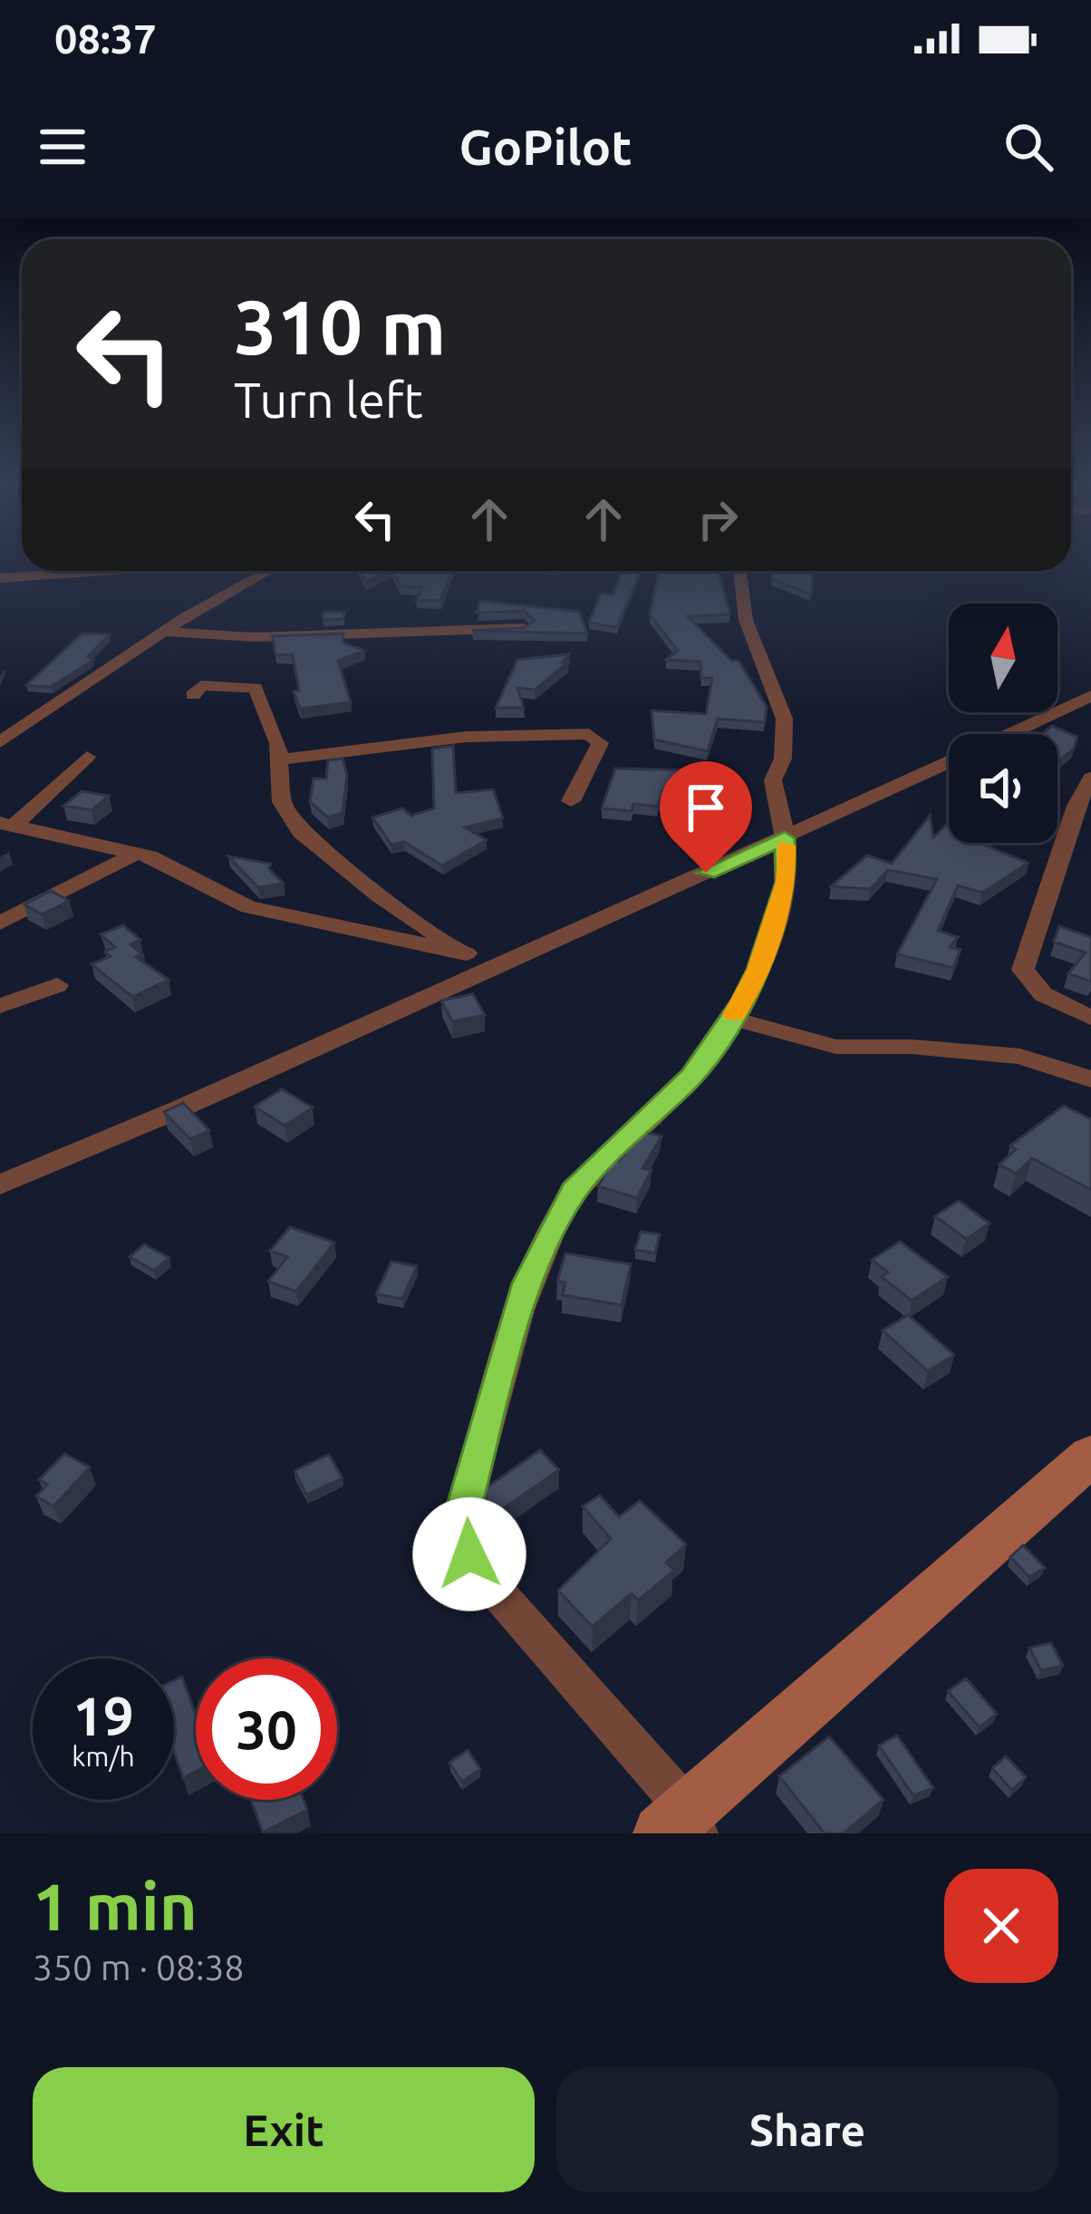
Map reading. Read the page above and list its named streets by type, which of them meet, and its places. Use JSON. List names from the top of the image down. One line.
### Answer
{"north":"top","page":{"status":"08:37","header":"GoPilot","turn":["310 m","Turn left"],"speed":"19 km/h","limit":"30","heading":["1 min","350 m · 08:38"],"buttons":["Exit","Share"]}}
